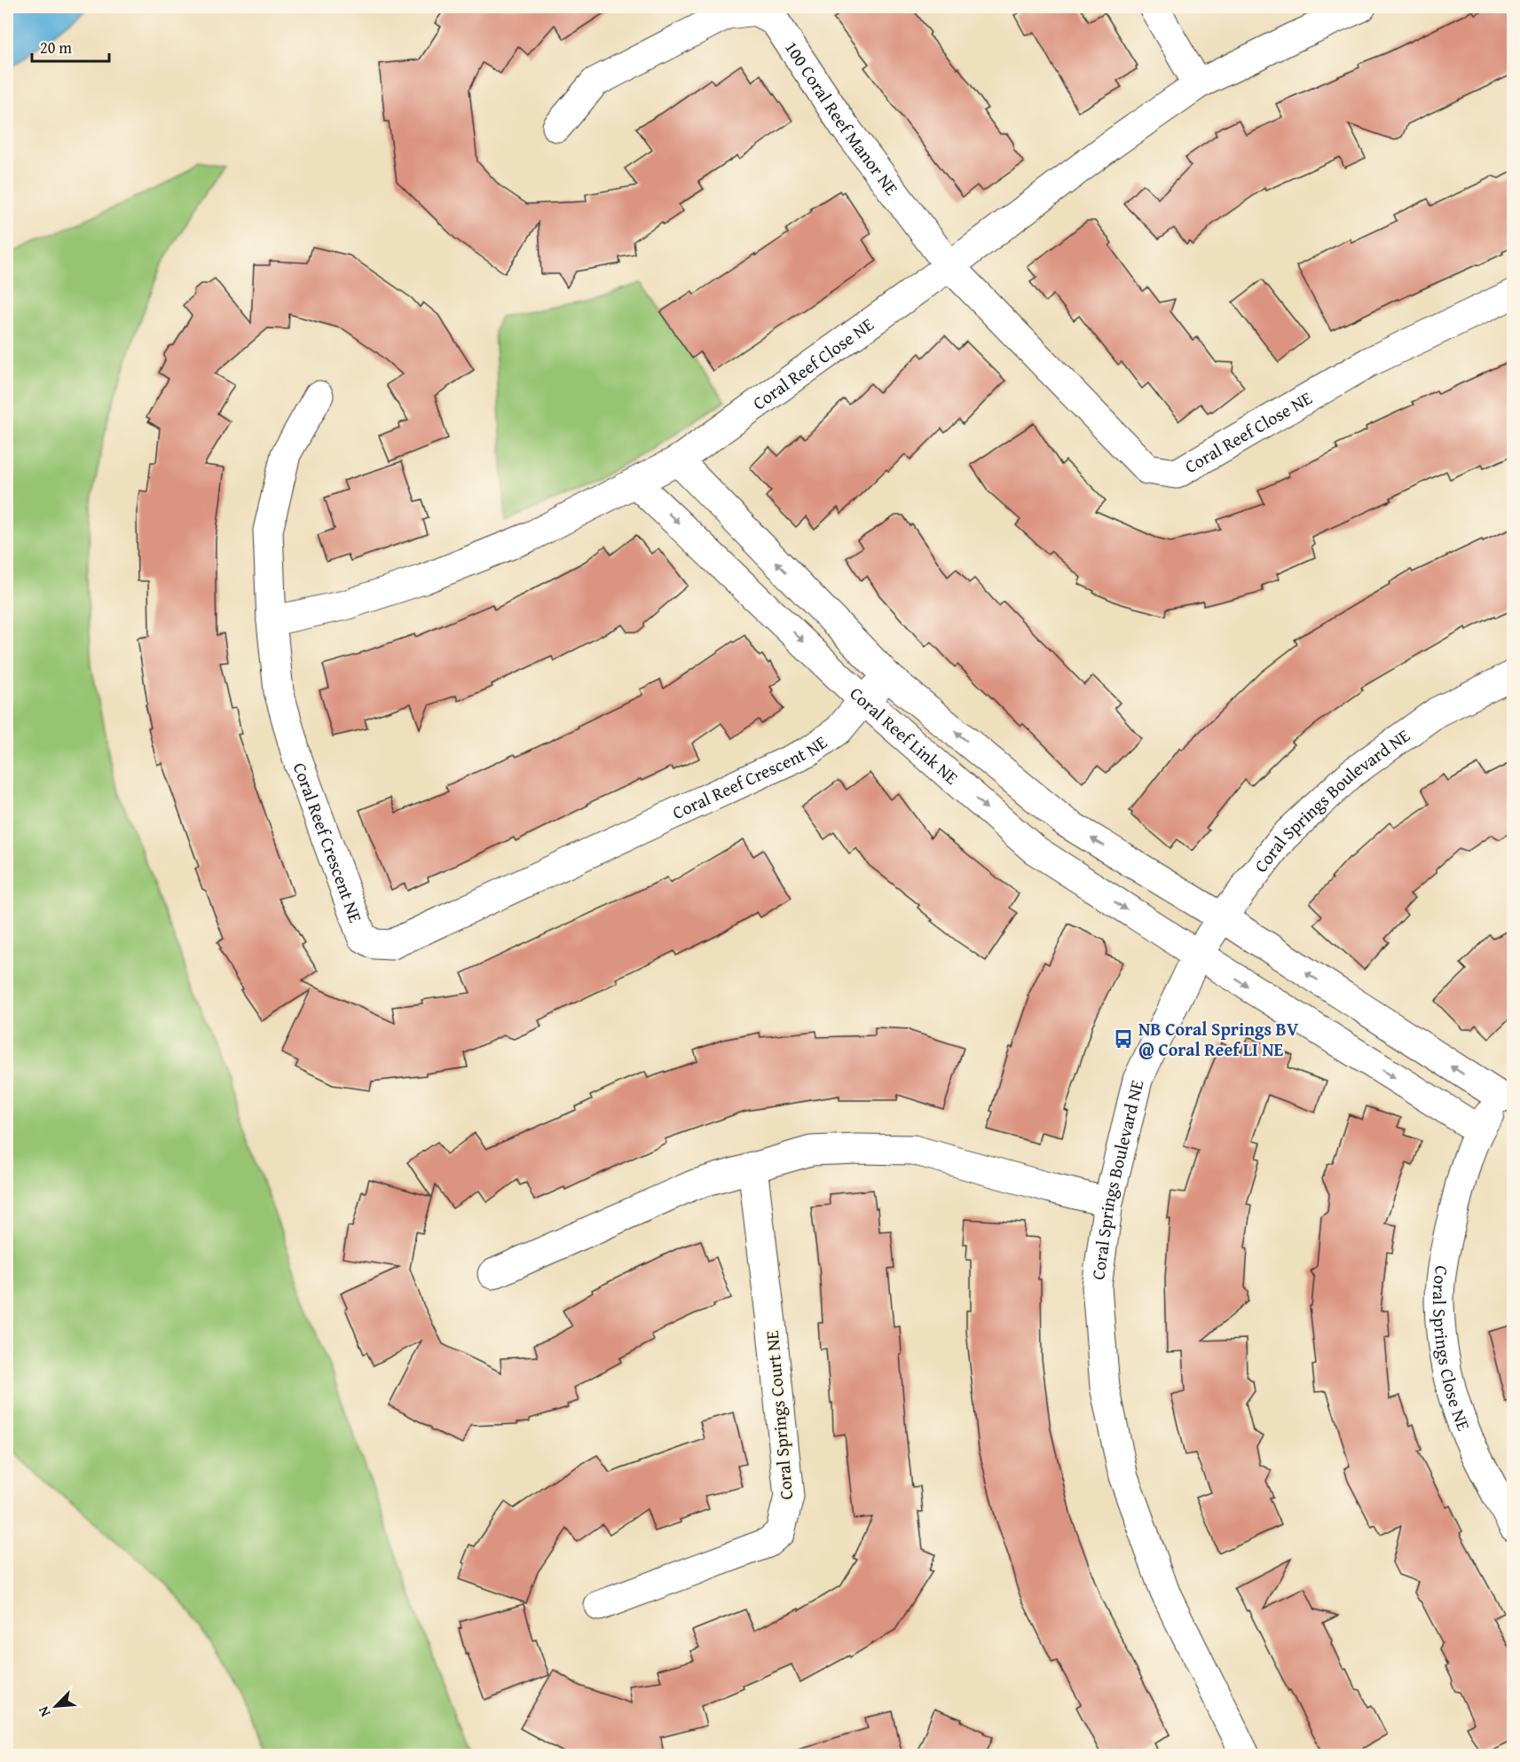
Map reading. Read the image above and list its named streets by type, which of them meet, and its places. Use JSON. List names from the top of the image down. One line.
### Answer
{"streets":{"street":["100 Coral Reef Manor NE","Coral Reef Close NE","Coral Reef Link NE","Coral Reef Crescent NE","Coral Springs Boulevard NE","Coral Springs Close NE","Coral Springs Court NE"]},"crossings":[["100 Coral Reef Manor NE","Coral Reef Close NE"],["Coral Reef Close NE","Coral Reef Link NE"],["Coral Reef Link NE","Coral Reef Crescent NE"],["Coral Reef Link NE","Coral Springs Boulevard NE"],["Coral Reef Link NE","Coral Springs Close NE"],["Coral Springs Boulevard NE","Coral Springs Close NE"]],"places":{"bus stop":["NB Coral Springs BV @ Coral Reef LI NE"]},"scale_bar":"20 m","north":"bottom left"}
